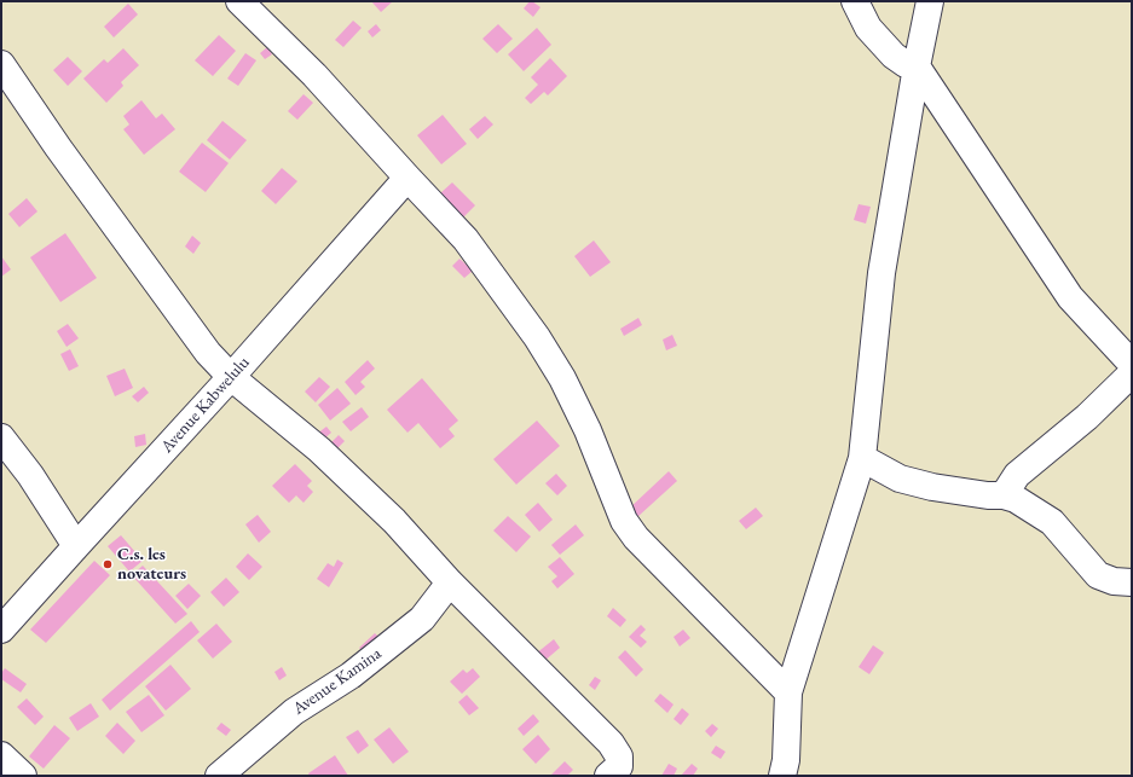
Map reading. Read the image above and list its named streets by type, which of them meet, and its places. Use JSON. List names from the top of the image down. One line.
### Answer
{"streets":{"street":["Avenue Kabwelulu","Avenue Kamina"]},"places":["C.s. les novateurs"]}
